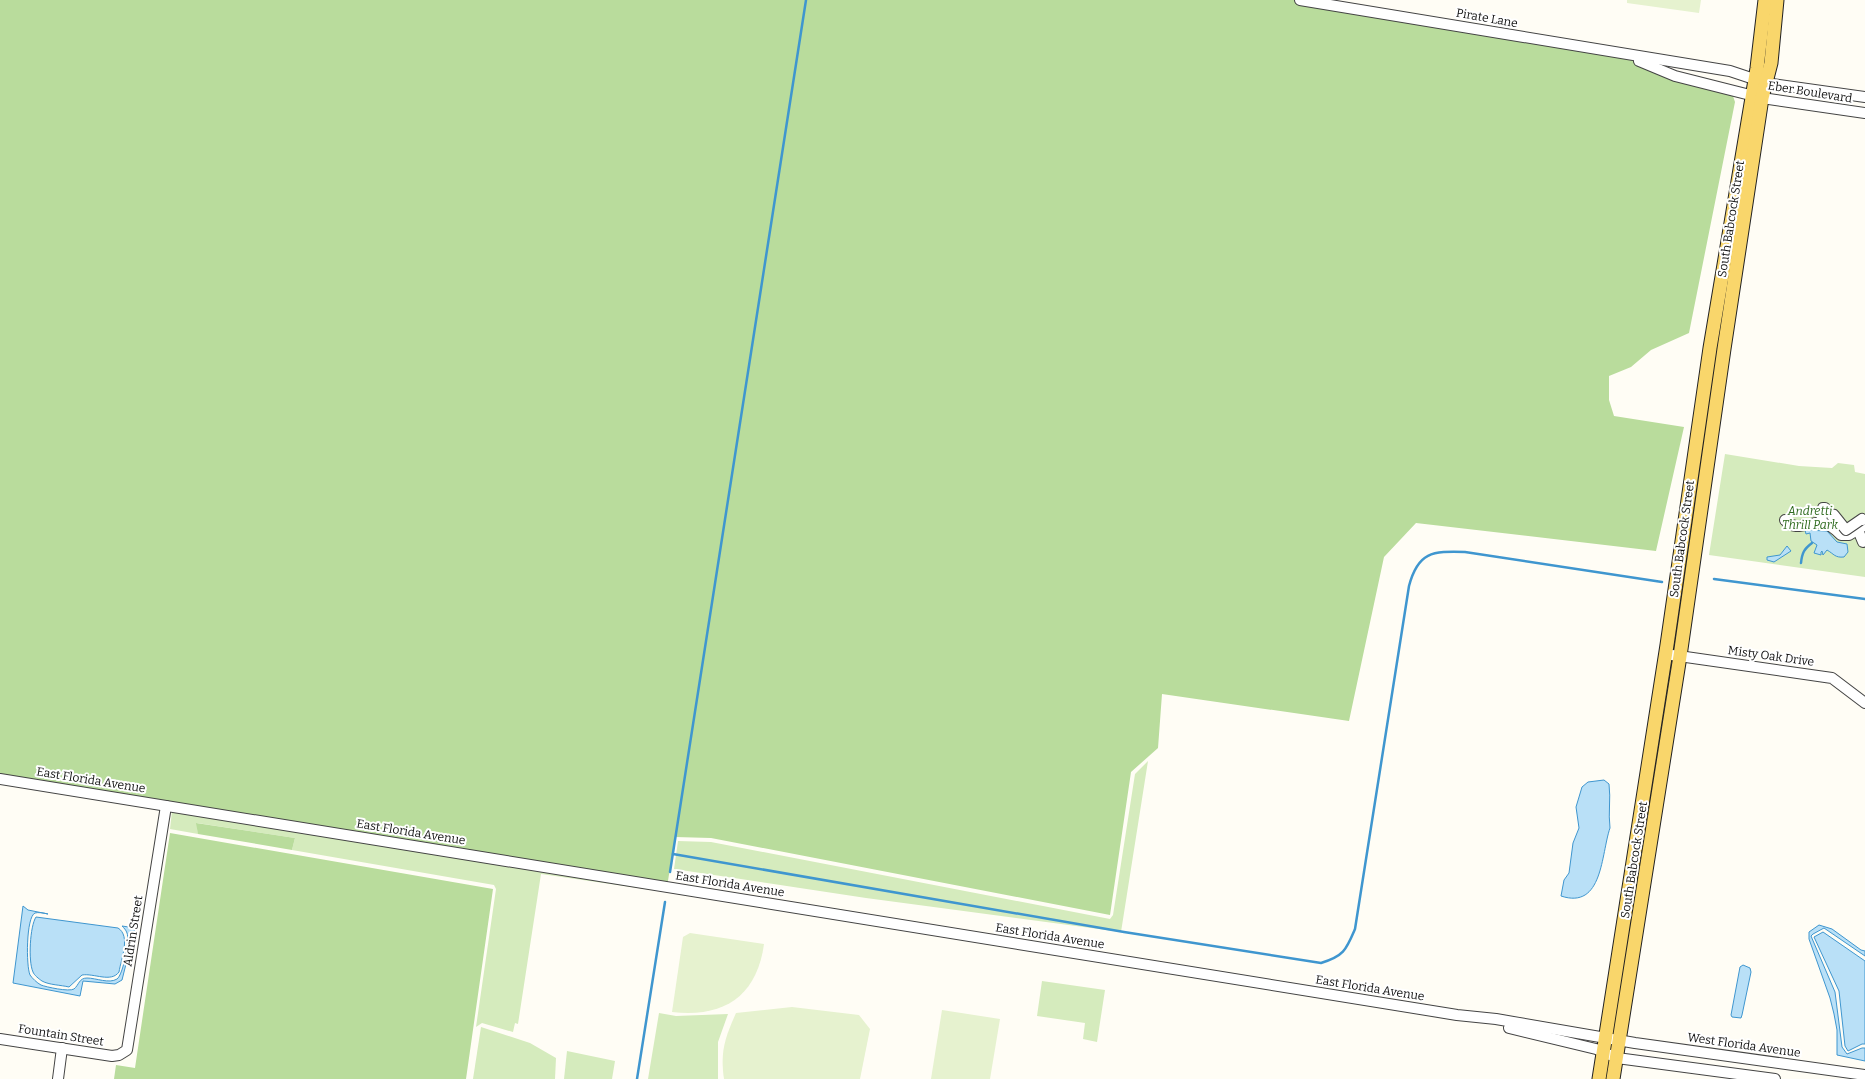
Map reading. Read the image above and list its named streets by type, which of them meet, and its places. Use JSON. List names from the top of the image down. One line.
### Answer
{"streets":{"main road":["South Babcock Street"],"street":["Pirate Lane","Eber Boulevard","Misty Oak Drive","East Florida Avenue","Aldrin Street","Fountain Street","West Florida Avenue"]},"crossings":[["Pirate Lane","Eber Boulevard"],["Pirate Lane","South Babcock Street"],["Eber Boulevard","South Babcock Street"],["South Babcock Street","Misty Oak Drive"],["South Babcock Street","East Florida Avenue"],["South Babcock Street","West Florida Avenue"],["East Florida Avenue","Aldrin Street"],["East Florida Avenue","West Florida Avenue"],["Aldrin Street","Fountain Street"]],"parks":["Andretti Thrill Park"]}
